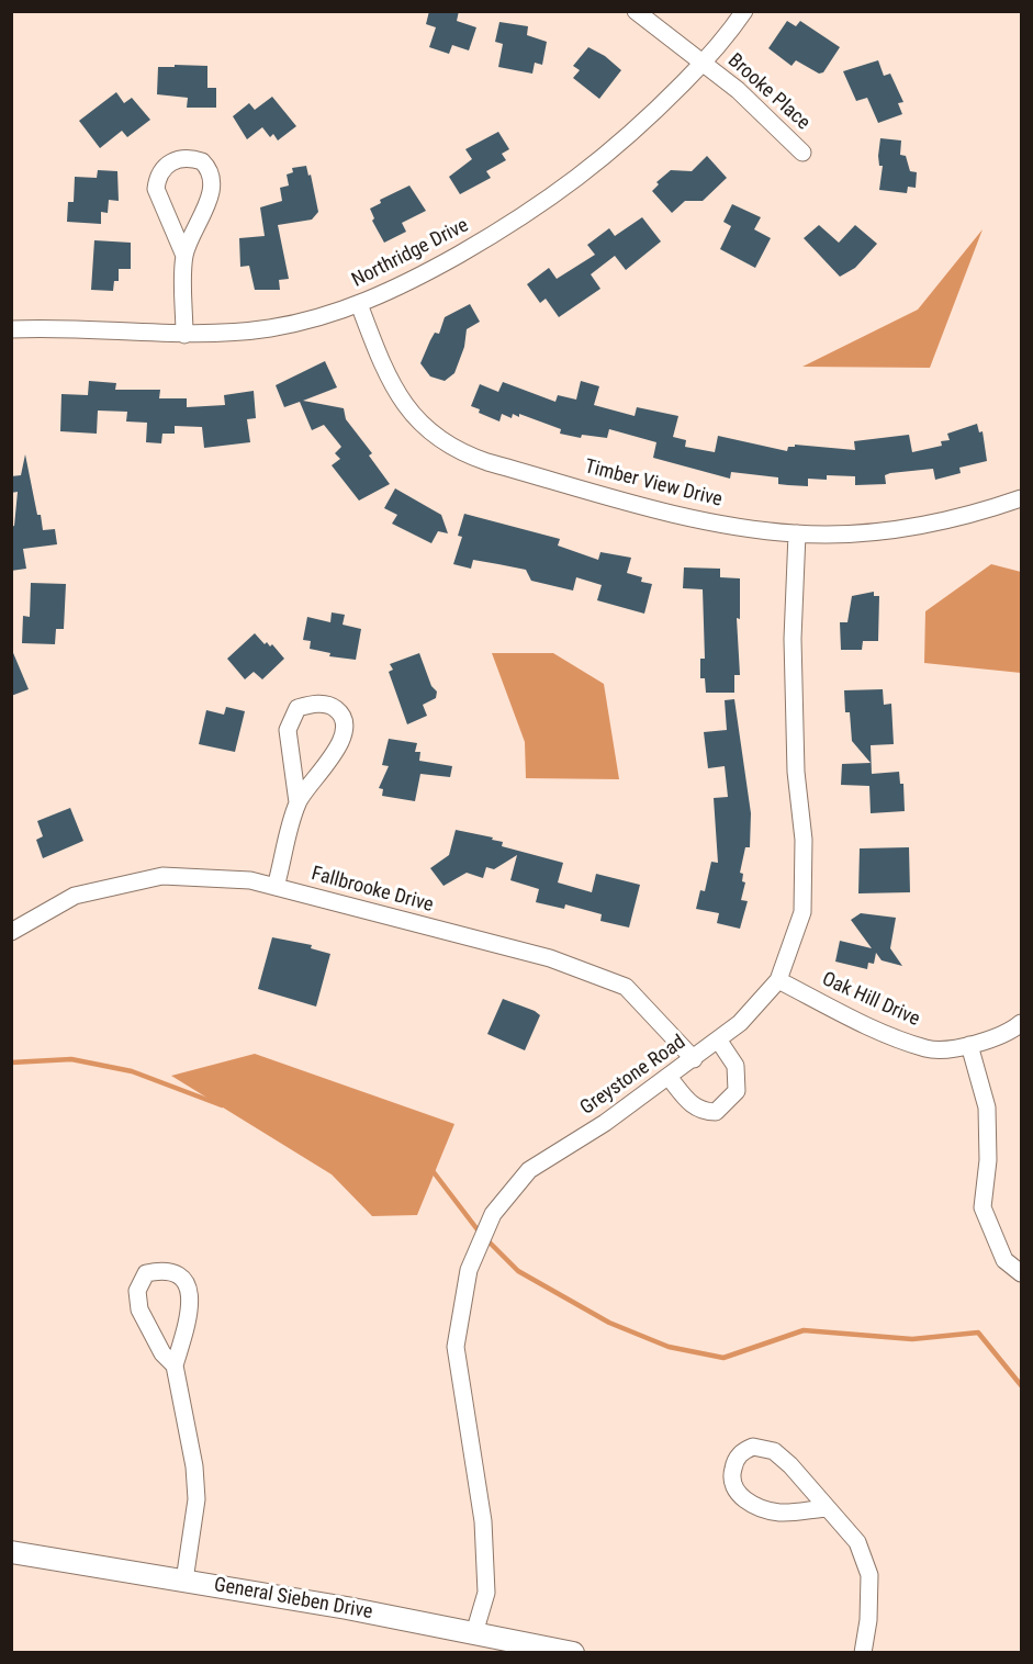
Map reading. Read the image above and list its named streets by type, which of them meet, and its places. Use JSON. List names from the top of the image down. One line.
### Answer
{"streets":{"street":["Brooke Place","Northridge Drive","Timber View Drive","Fallbrooke Drive","Oak Hill Drive","Greystone Road","General Sieben Drive"]},"crossings":[["Brooke Place","Northridge Drive"],["Northridge Drive","Timber View Drive"],["Timber View Drive","Greystone Road"],["Fallbrooke Drive","Greystone Road"],["Oak Hill Drive","Greystone Road"],["Greystone Road","General Sieben Drive"]]}
